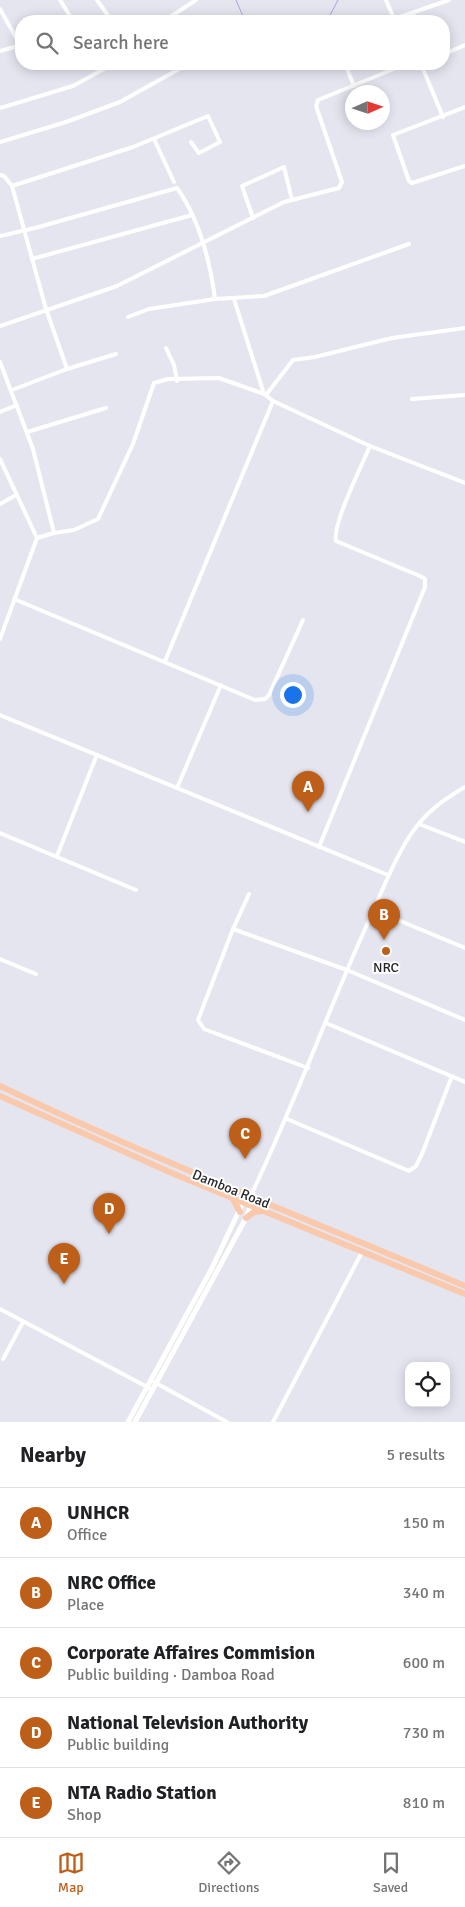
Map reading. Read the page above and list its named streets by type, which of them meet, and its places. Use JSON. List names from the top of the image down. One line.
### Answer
{"streets":{"main road":["Damboa Road"]},"places":["NRC"],"north":"right","page":{"search":"Search here","pins":["A","B","C","D","E"],"heading":["Nearby","5 results"],"list":[{"mark":"A","name":"UNHCR","note":"Office","value":"150 m"},{"mark":"B","name":"NRC Office","note":"Place","value":"340 m"},{"mark":"C","name":"Corporate Affaires Commision","note":"Public building · Damboa Road","value":"600 m"},{"mark":"D","name":"National Television Authority","note":"Public building","value":"730 m"},{"mark":"E","name":"NTA Radio Station","note":"Shop","value":"810 m"}],"nav":["Map","Directions","Saved"]}}
